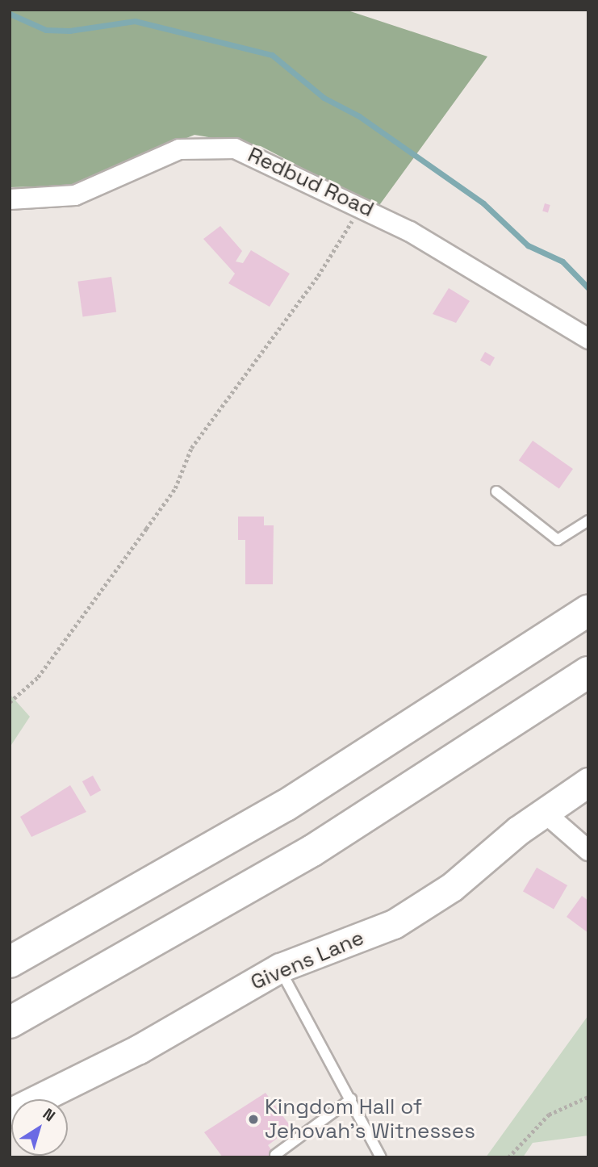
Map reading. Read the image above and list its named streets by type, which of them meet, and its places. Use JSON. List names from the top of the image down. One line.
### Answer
{"streets":{"street":["Redbud Road","Givens Lane"]},"places":["Kingdom Hall of Jehovah's Witnesses"],"north":"top right"}
